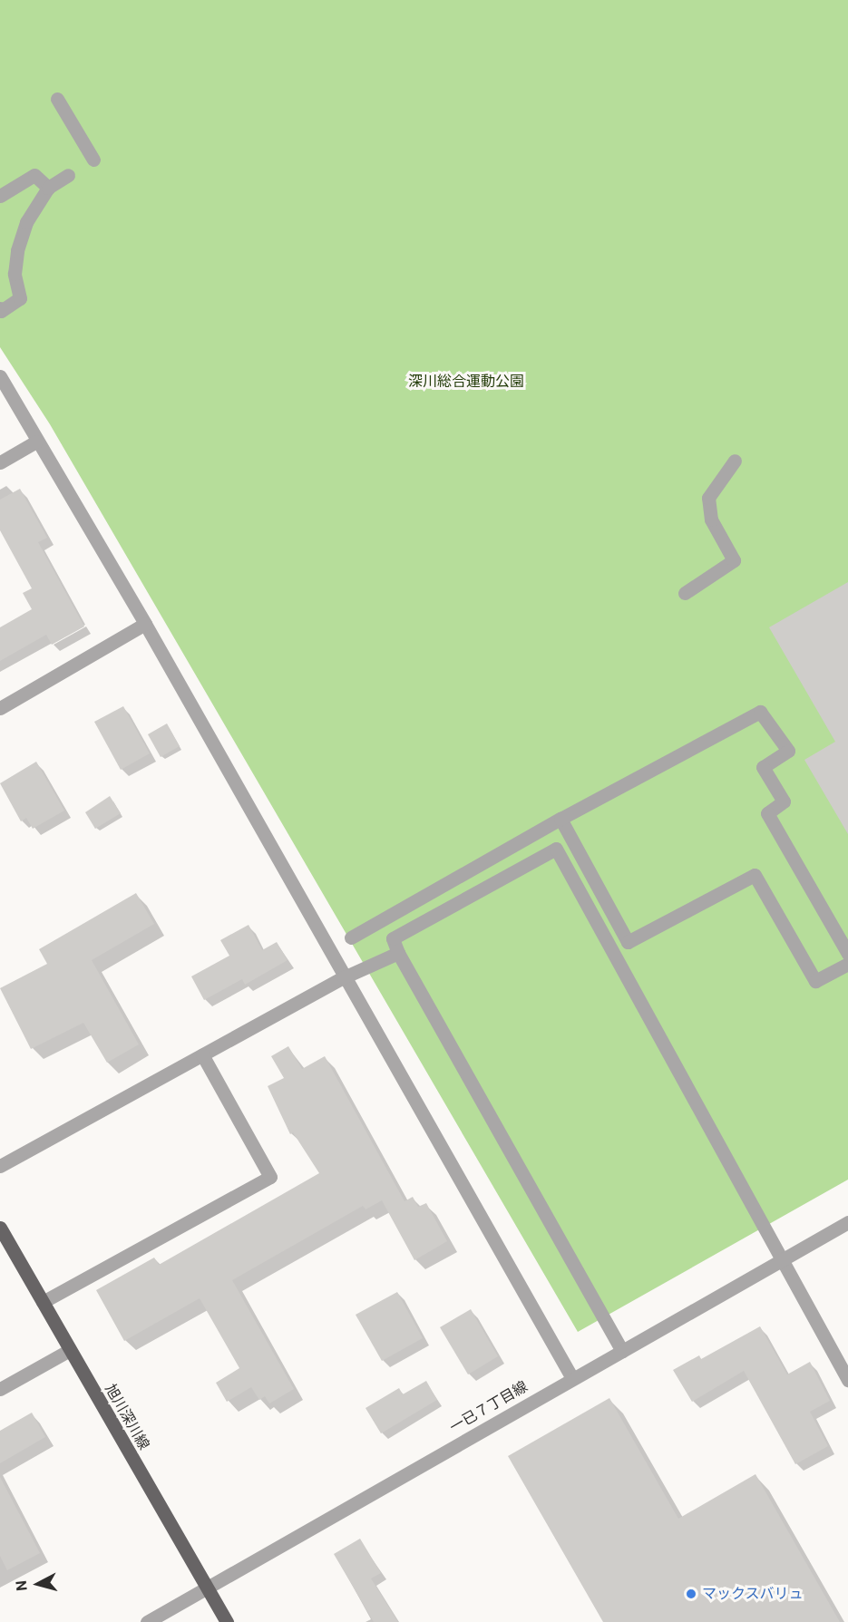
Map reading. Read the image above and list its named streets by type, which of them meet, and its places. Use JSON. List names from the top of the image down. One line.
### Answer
{"streets":{"main road":["旭川深川線"],"street":["一已７丁目線"]},"crossings":[["一已７丁目線","旭川深川線"]],"parks":["深川総合運動公園"],"places":["マックスバリュ"],"north":"left"}
